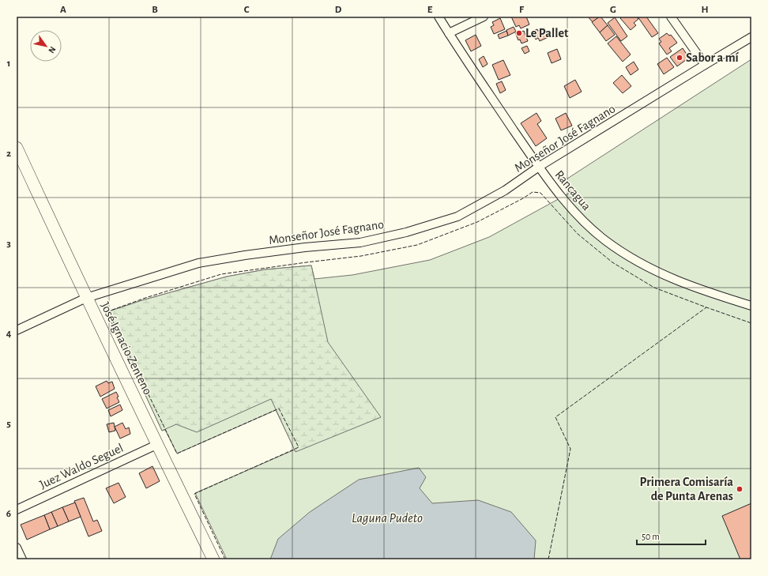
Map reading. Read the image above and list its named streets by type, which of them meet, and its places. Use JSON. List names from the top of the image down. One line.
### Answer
{"streets":{"street":["Monseñor José Fagnano","Rancagua","José Ignacio Zenteno","Juez Waldo Seguel"]},"crossings":[["Monseñor José Fagnano","Rancagua"],["Monseñor José Fagnano","José Ignacio Zenteno"],["José Ignacio Zenteno","Juez Waldo Seguel"]],"water":["Laguna Pudeto"],"places":["Le Pallet","Sabor a mí","Primera Comisaría de Punta Arenas"],"scale_bar":"50 m","north":"bottom right","grid":{"columns":["A","B","C","D","E","F","G","H"],"rows":["1","2","3","4","5","6"]}}
